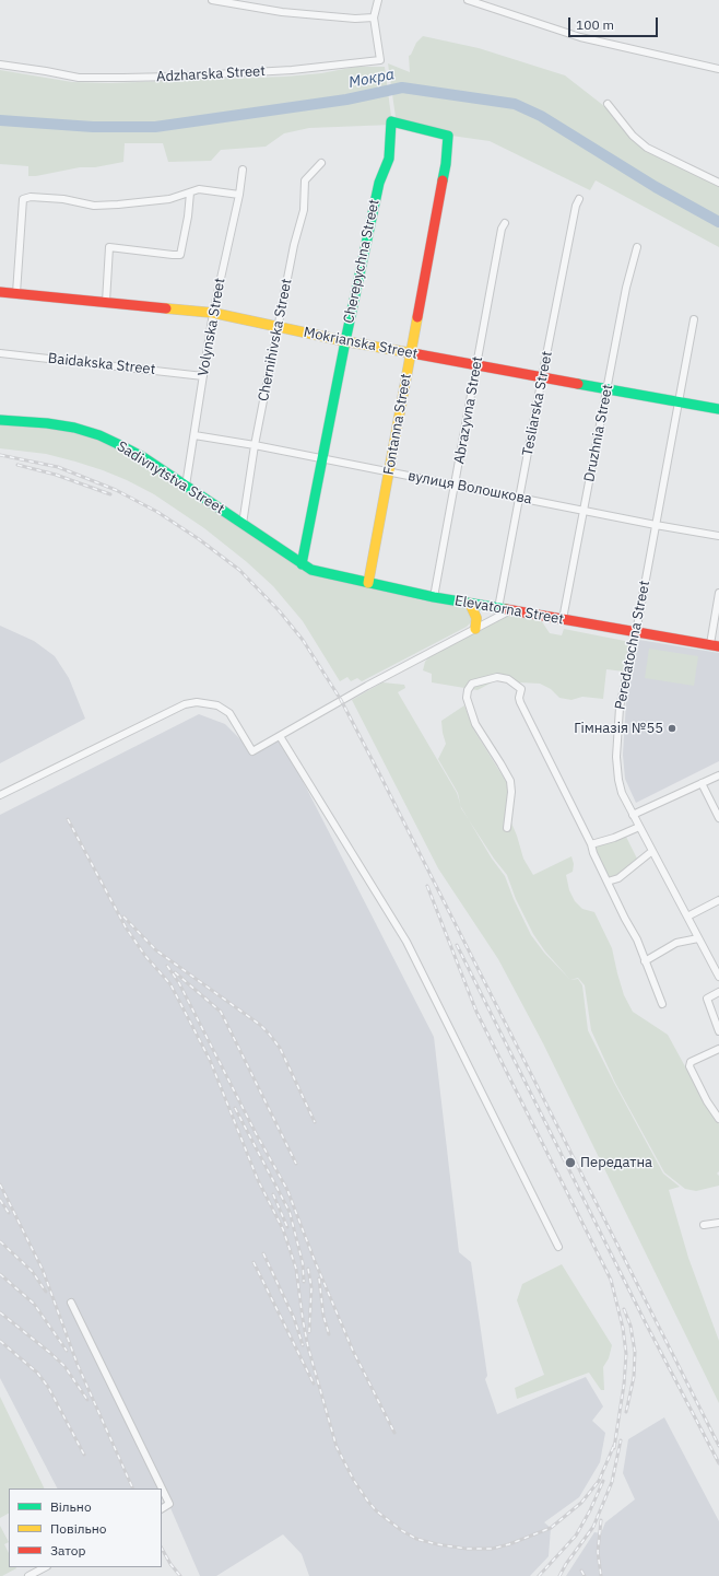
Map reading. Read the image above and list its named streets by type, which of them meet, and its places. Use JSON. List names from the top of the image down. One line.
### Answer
{"streets":{"street":["Adzharska Street","Cherepychna Street","Volynska Street","Chernihivska Street","Mokrianska Street","Baidakska Street","Tesliarska Street","Abrazyvna Street","Fontanna Street","Druzhnia Street","Sadivnytstva Street","вулиця Волошкова","Elevatorna Street","Peredatochna Street"]},"crossings":[["Cherepychna Street","Mokrianska Street"],["Cherepychna Street","Fontanna Street"],["Cherepychna Street","Sadivnytstva Street"],["Cherepychna Street","вулиця Волошкова"],["Cherepychna Street","Elevatorna Street"],["Volynska Street","Mokrianska Street"],["Volynska Street","Baidakska Street"],["Volynska Street","Sadivnytstva Street"],["Volynska Street","вулиця Волошкова"],["Chernihivska Street","Mokrianska Street"],["Chernihivska Street","Sadivnytstva Street"],["Chernihivska Street","вулиця Волошкова"],["Mokrianska Street","Tesliarska Street"],["Mokrianska Street","Abrazyvna Street"],["Mokrianska Street","Fontanna Street"],["Mokrianska Street","Druzhnia Street"],["Mokrianska Street","Peredatochna Street"],["Tesliarska Street","вулиця Волошкова"],["Tesliarska Street","Elevatorna Street"],["Abrazyvna Street","вулиця Волошкова"],["Abrazyvna Street","Elevatorna Street"],["Fontanna Street","вулиця Волошкова"],["Fontanna Street","Elevatorna Street"],["Druzhnia Street","вулиця Волошкова"],["Druzhnia Street","Elevatorna Street"],["Sadivnytstva Street","Elevatorna Street"],["вулиця Волошкова","Peredatochna Street"],["Elevatorna Street","Peredatochna Street"]],"water":["Мокра"],"places":["Гімназія №55","Передатна"],"legend":["Вільно","Повільно","Затор"],"scale_bar":"100 m"}
